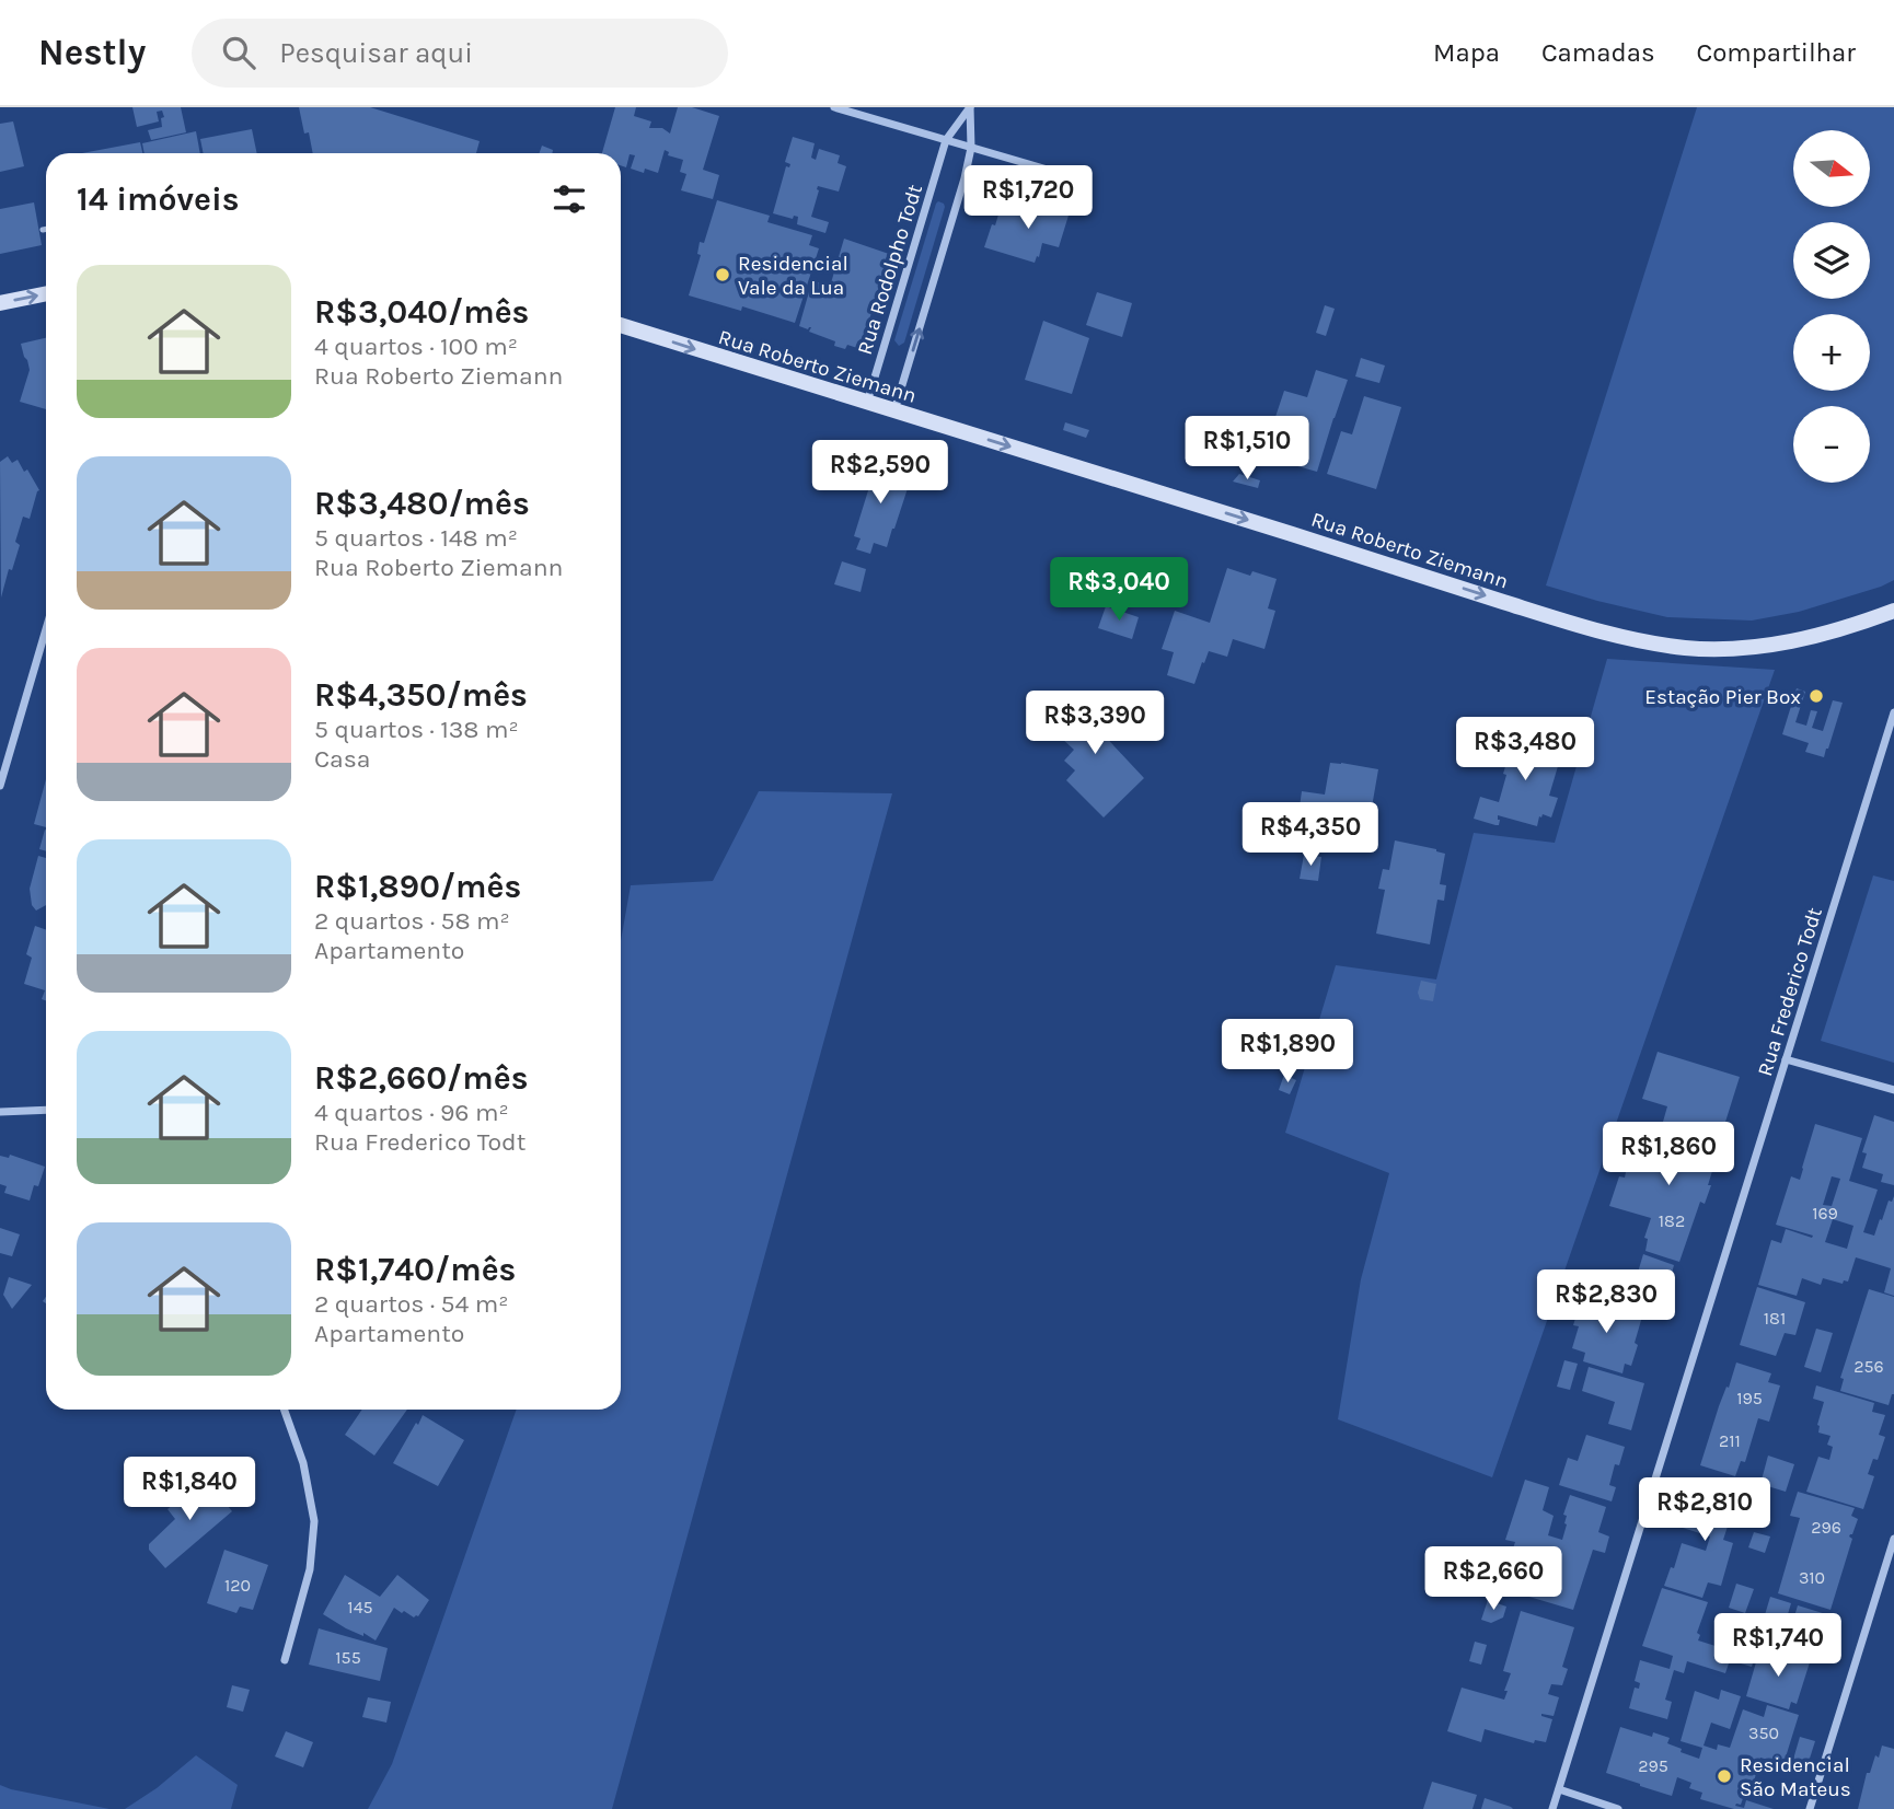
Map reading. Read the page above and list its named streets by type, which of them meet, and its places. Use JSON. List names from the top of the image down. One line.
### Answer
{"streets":{"main road":["Rua Roberto Ziemann"],"street":["Rua Rodolpho Todt","Rua Frederico Todt"]},"crossings":[["Rua Rodolpho Todt","Rua Roberto Ziemann"]],"one_way":["Rua Roberto Ziemann"],"places":["Residencial Vale da Lua","Estação Pier Box","Residencial São Mateus"],"house_numbers":["169","182","181","256","195","211","296","310","120","145","155","350","295"],"north":"right","page":{"header":"Nestly","search":"Pesquisar aqui","nav":["Mapa","Camadas","Compartilhar"],"map_buttons":["+","−"],"heading":"14 imóveis","price":["R$1,720","R$1,510","R$2,590","R$3,040","R$3,390","R$3,480","R$4,350","R$1,890","R$1,860","R$2,830","R$1,840","R$2,810","R$2,660","R$1,740"],"list":[{"name":"R$3,040/mês","note":"4 quartos · 100 m² · Rua Roberto Ziemann"},{"name":"R$3,480/mês","note":"5 quartos · 148 m² · Rua Roberto Ziemann"},{"name":"R$4,350/mês","note":"5 quartos · 138 m² · Casa"},{"name":"R$1,890/mês","note":"2 quartos · 58 m² · Apartamento"},{"name":"R$2,660/mês","note":"4 quartos · 96 m² · Rua Frederico Todt"},{"name":"R$1,740/mês","note":"2 quartos · 54 m² · Apartamento"}]}}
